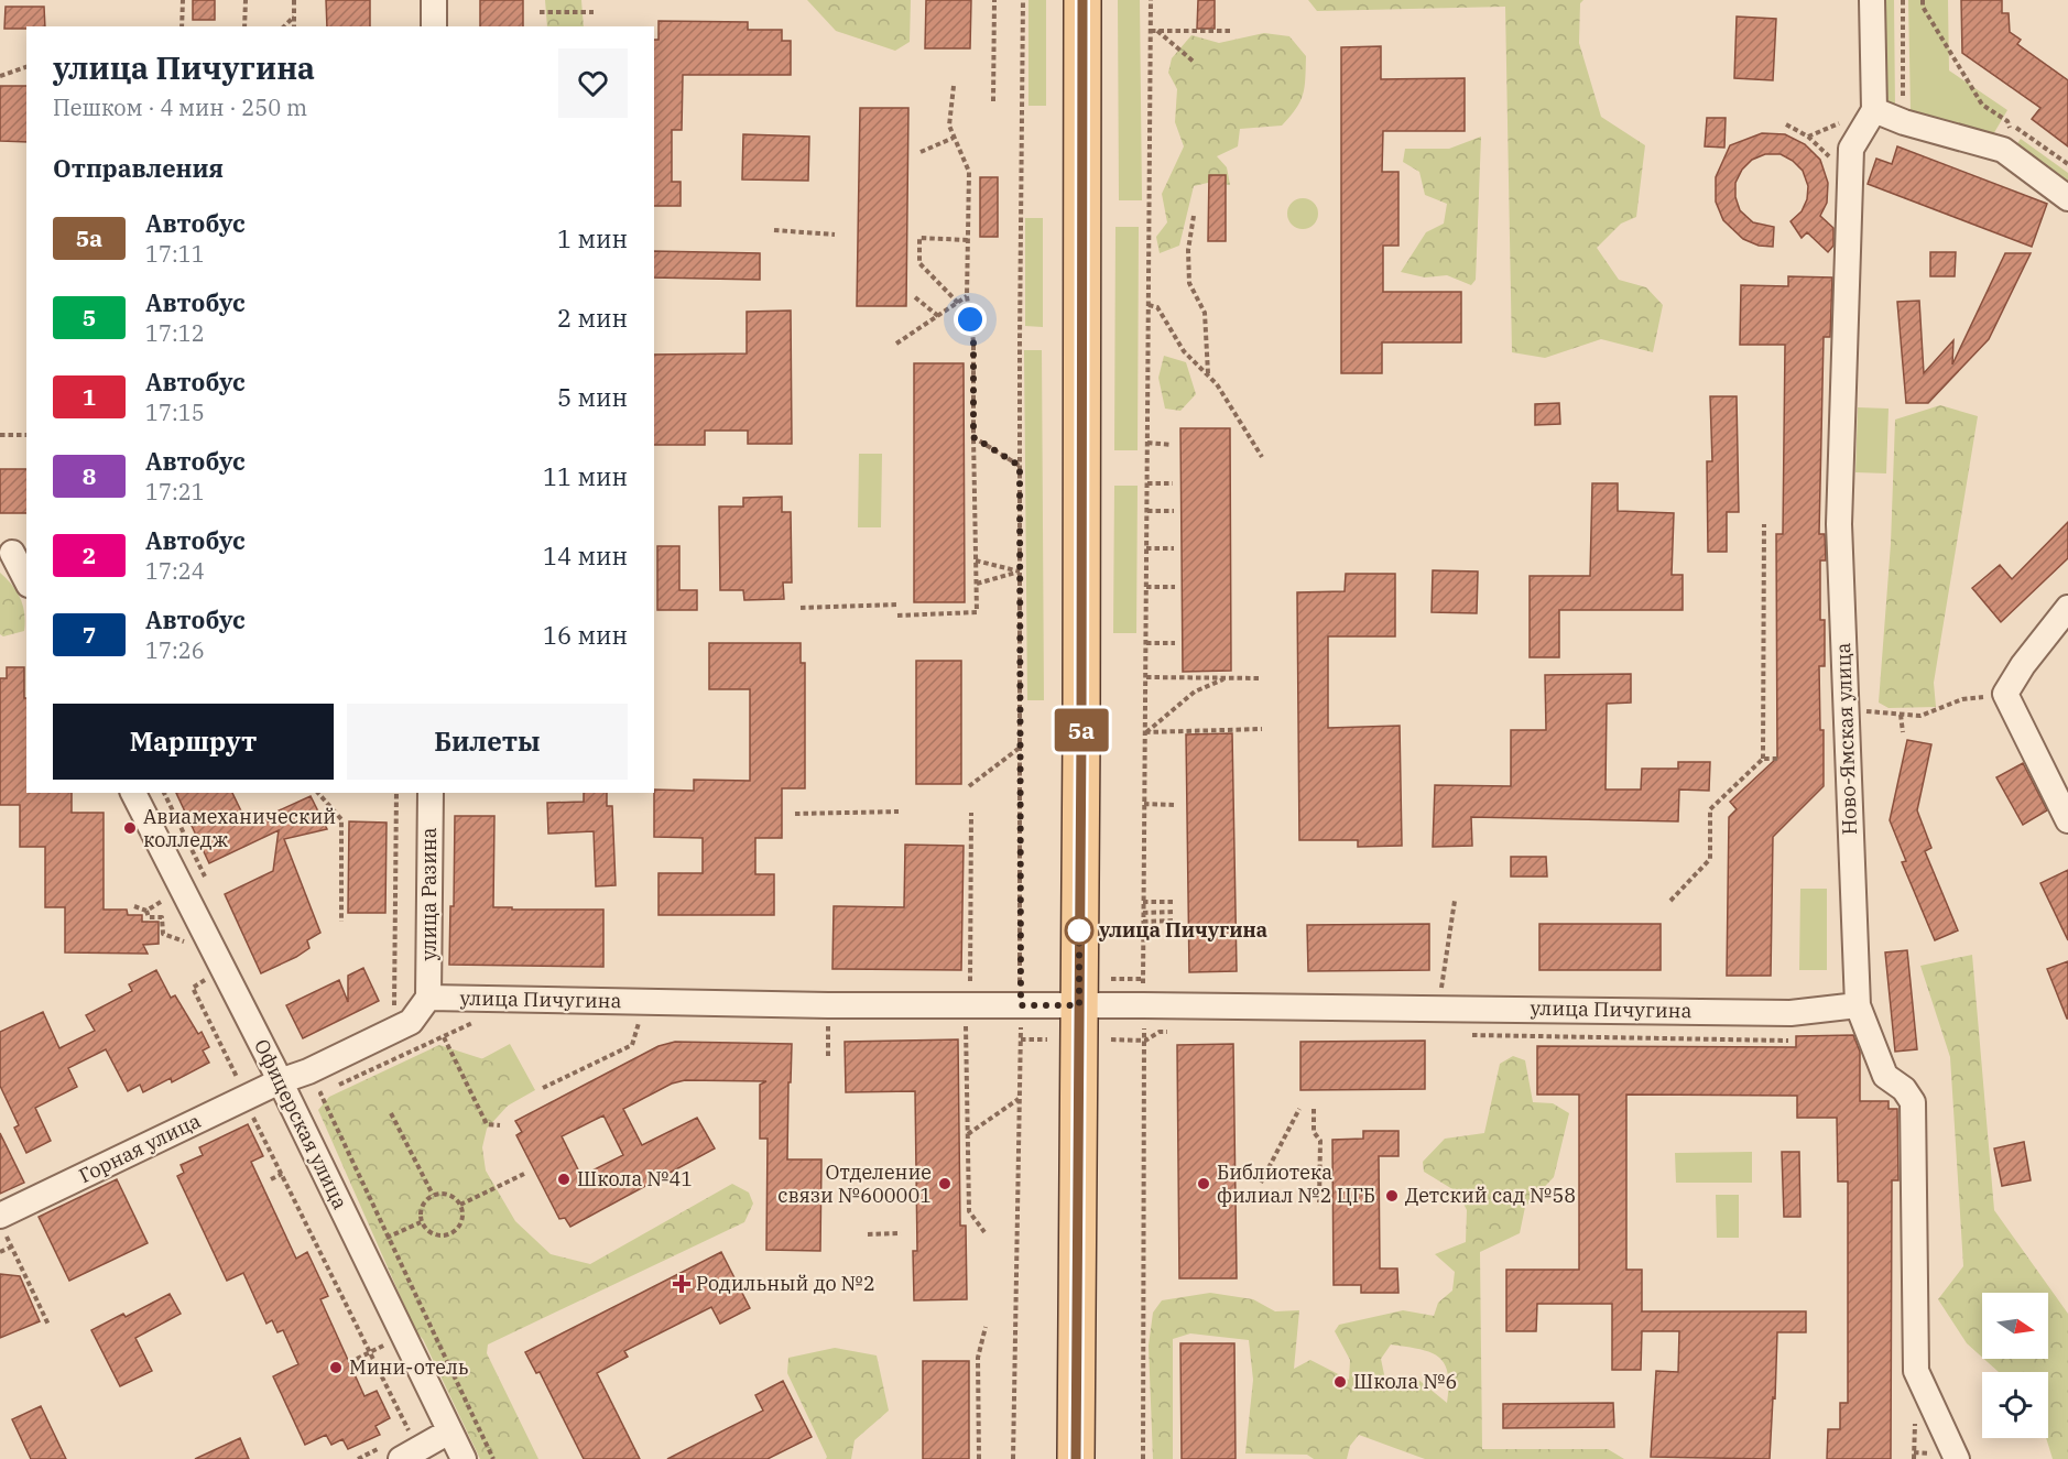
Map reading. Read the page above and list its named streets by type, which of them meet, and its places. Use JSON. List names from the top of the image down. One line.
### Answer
{"streets":{"street":["Ново-Ямская улица","улица Разина","улица Пичугина","Офицерская улица","Горная улица"]},"crossings":[["Ново-Ямская улица","улица Пичугина"],["улица Разина","улица Пичугина"],["Офицерская улица","Горная улица"]],"places":{"other":["Авиамеханический колледж","улица Пичугина","Школа №41","Отделение связи №600001","Библиотека филиал №2 ЦГБ","Детский сад №58","Мини-отель","Школа №6"],"health":["Родильный до №2"]},"lines":["bus line 5а"],"north":"right","page":{"on_map":"5а","heading":[["улица Пичугина","Пешком · 4 мин · 250 m"],"Отправления"],"list":[{"mark":"5а","name":"Автобус","note":"17:11","value":"1 мин"},{"mark":"5","name":"Автобус","note":"17:12","value":"2 мин"},{"mark":"1","name":"Автобус","note":"17:15","value":"5 мин"},{"mark":"8","name":"Автобус","note":"17:21","value":"11 мин"},{"mark":"2","name":"Автобус","note":"17:24","value":"14 мин"},{"mark":"7","name":"Автобус","note":"17:26","value":"16 мин"}],"buttons":["Маршрут","Билеты"]}}
